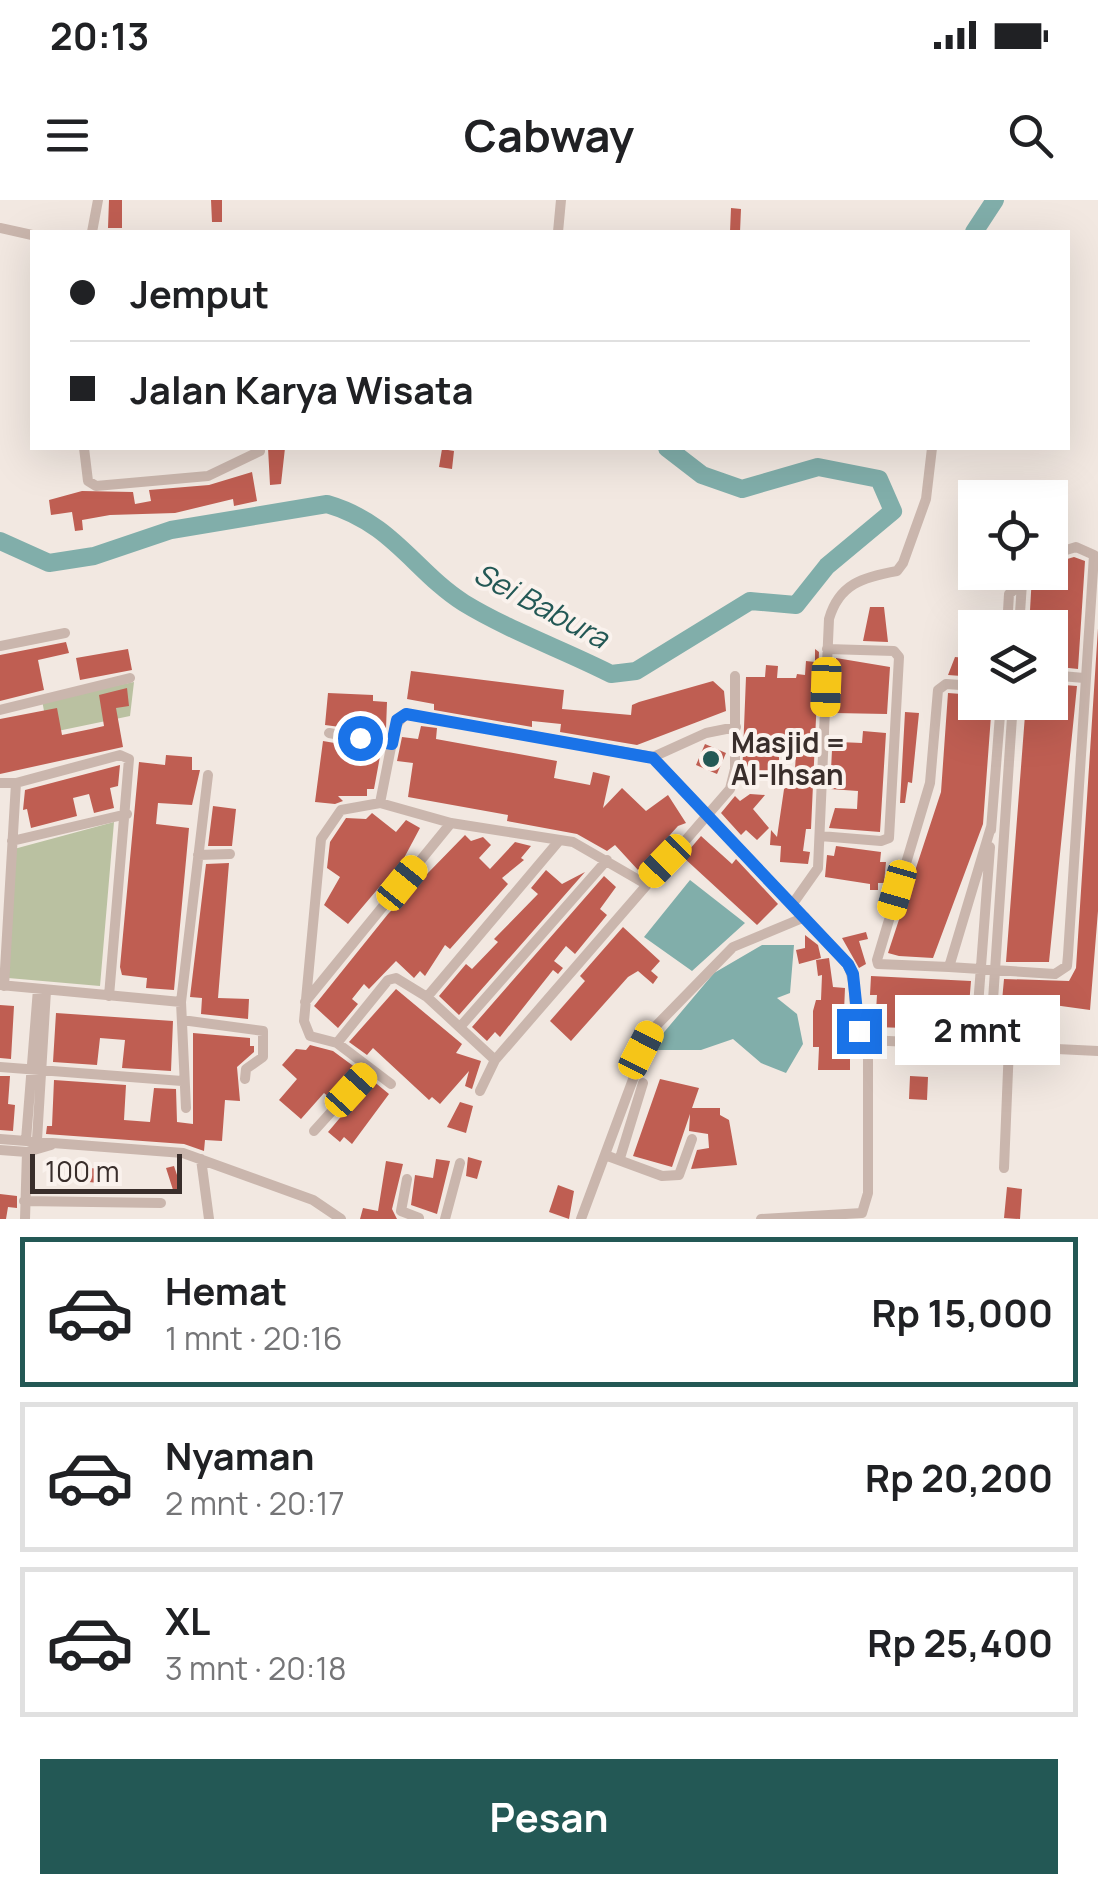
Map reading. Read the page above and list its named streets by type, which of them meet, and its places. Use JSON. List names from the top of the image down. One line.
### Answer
{"water":["Sei Babura"],"places":["Masjid = Al-Ihsan"],"scale_bar":"100 m","page":{"status":"20:13","header":"Cabway","banner":["Jemput","Jalan Karya Wisata"],"bubble":"2 mnt","scale":"100 m","list":[{"name":"Hemat","note":"1 mnt · 20:16","value":"Rp 15,000"},{"name":"Nyaman","note":"2 mnt · 20:17","value":"Rp 20,200"},{"name":"XL","note":"3 mnt · 20:18","value":"Rp 25,400"}],"buttons":"Pesan"}}
